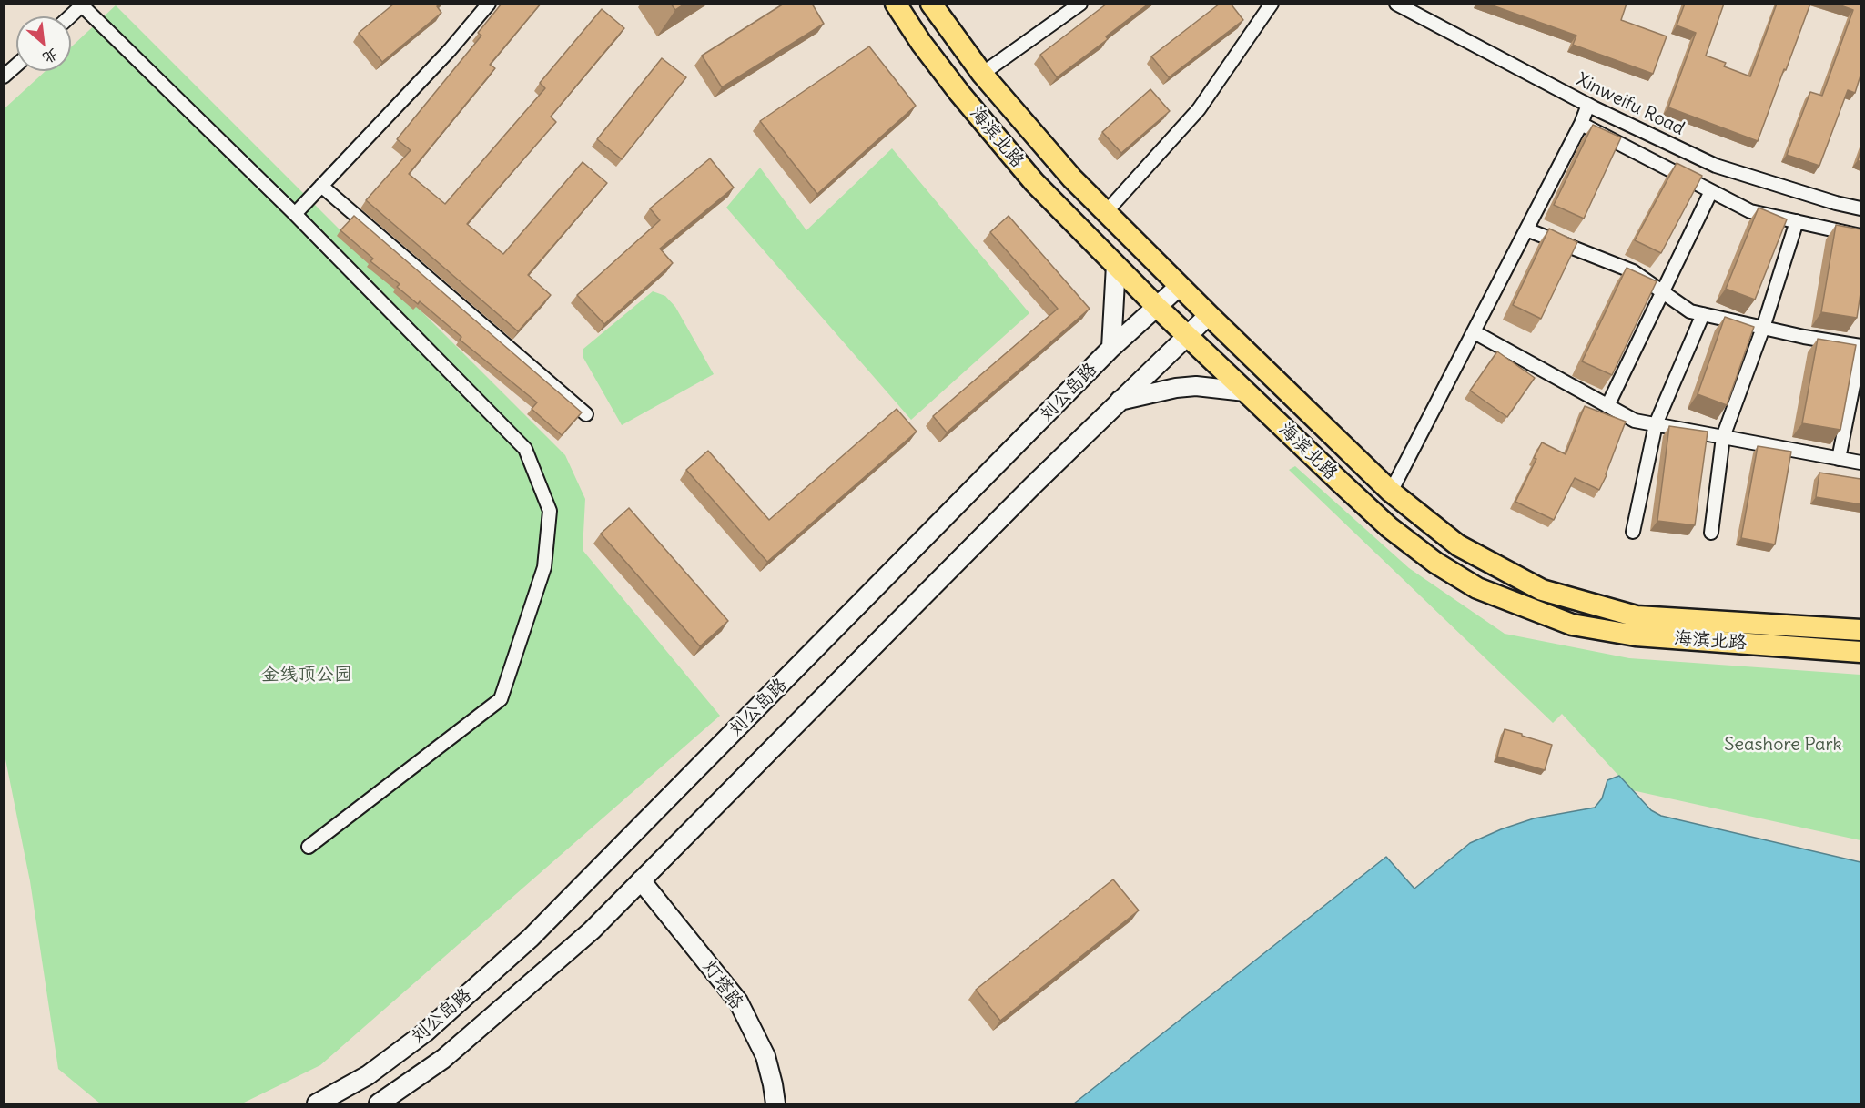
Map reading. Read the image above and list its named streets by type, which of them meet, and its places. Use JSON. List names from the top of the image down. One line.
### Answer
{"streets":{"main road":["海滨北路","刘公岛路","灯塔路"],"street":["Xinweifu Road"]},"crossings":[["海滨北路","刘公岛路"],["刘公岛路","灯塔路"]],"parks":["金线顶公园","Seashore Park"],"north":"bottom right"}
